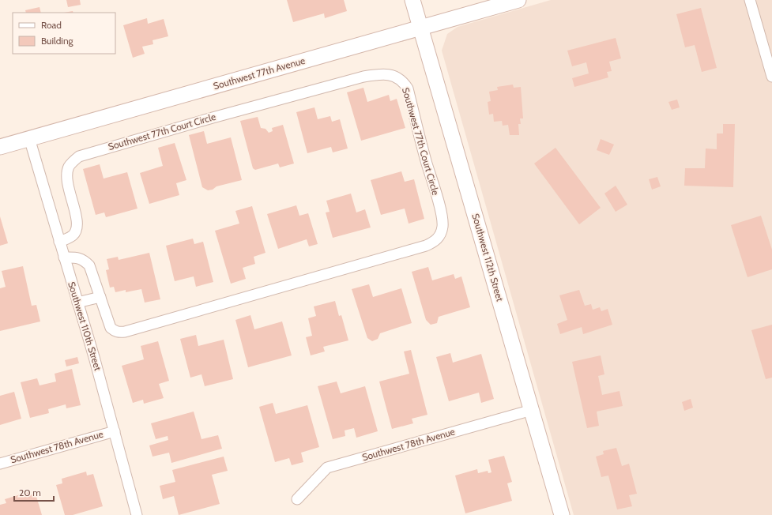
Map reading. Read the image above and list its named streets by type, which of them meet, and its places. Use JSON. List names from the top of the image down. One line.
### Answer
{"streets":{"street":["Southwest 77th Avenue","Southwest 77th Court Circle","Southwest 112th Street","Southwest 110th Street","Southwest 78th Avenue"]},"crossings":[["Southwest 77th Avenue","Southwest 112th Street"],["Southwest 77th Avenue","Southwest 110th Street"],["Southwest 77th Court Circle","Southwest 110th Street"],["Southwest 112th Street","Southwest 78th Avenue"],["Southwest 110th Street","Southwest 78th Avenue"]],"legend":["Road","Building"],"scale_bar":"20 m"}
